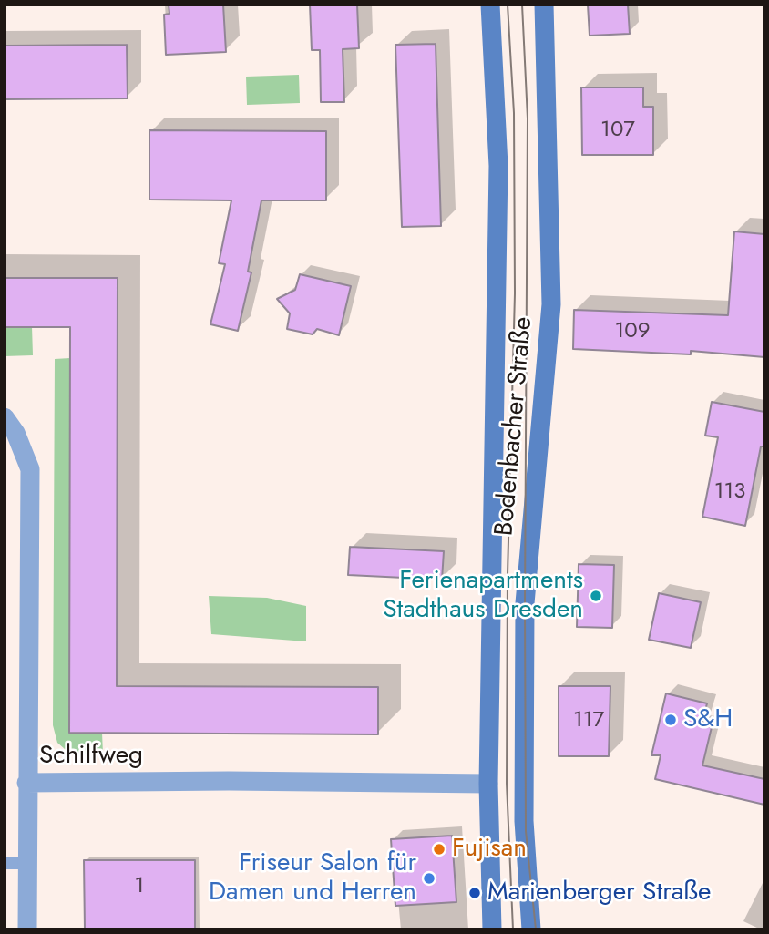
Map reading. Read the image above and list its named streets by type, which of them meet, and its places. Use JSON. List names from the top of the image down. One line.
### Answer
{"streets":{"street":["Bodenbacher Straße","Schilfweg"]},"crossings":[["Bodenbacher Straße","Schilfweg"]],"places":["Ferienapartments Stadthaus Dresden","S&H","Fujisan","Friseur Salon für Damen und Herren","Marienberger Straße"],"house_numbers":["107","109","113","117","1"]}
